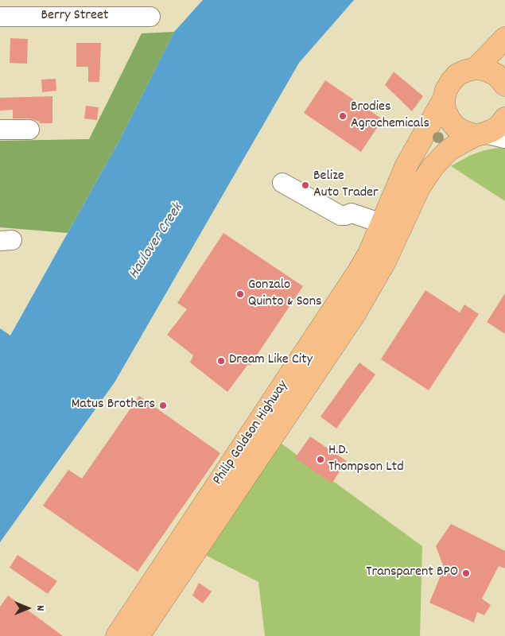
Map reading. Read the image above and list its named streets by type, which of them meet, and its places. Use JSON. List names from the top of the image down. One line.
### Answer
{"streets":{"main road":["Philip Goldson Highway"],"street":["Berry Street"]},"water":["Haulover Creek"],"places":["Brodies Agrochemicals","Belize Auto Trader","Gonzalo Quinto & Sons","Dream Like City","Matus Brothers","H.D. Thompson Ltd","Transparent BPO"],"north":"right"}
